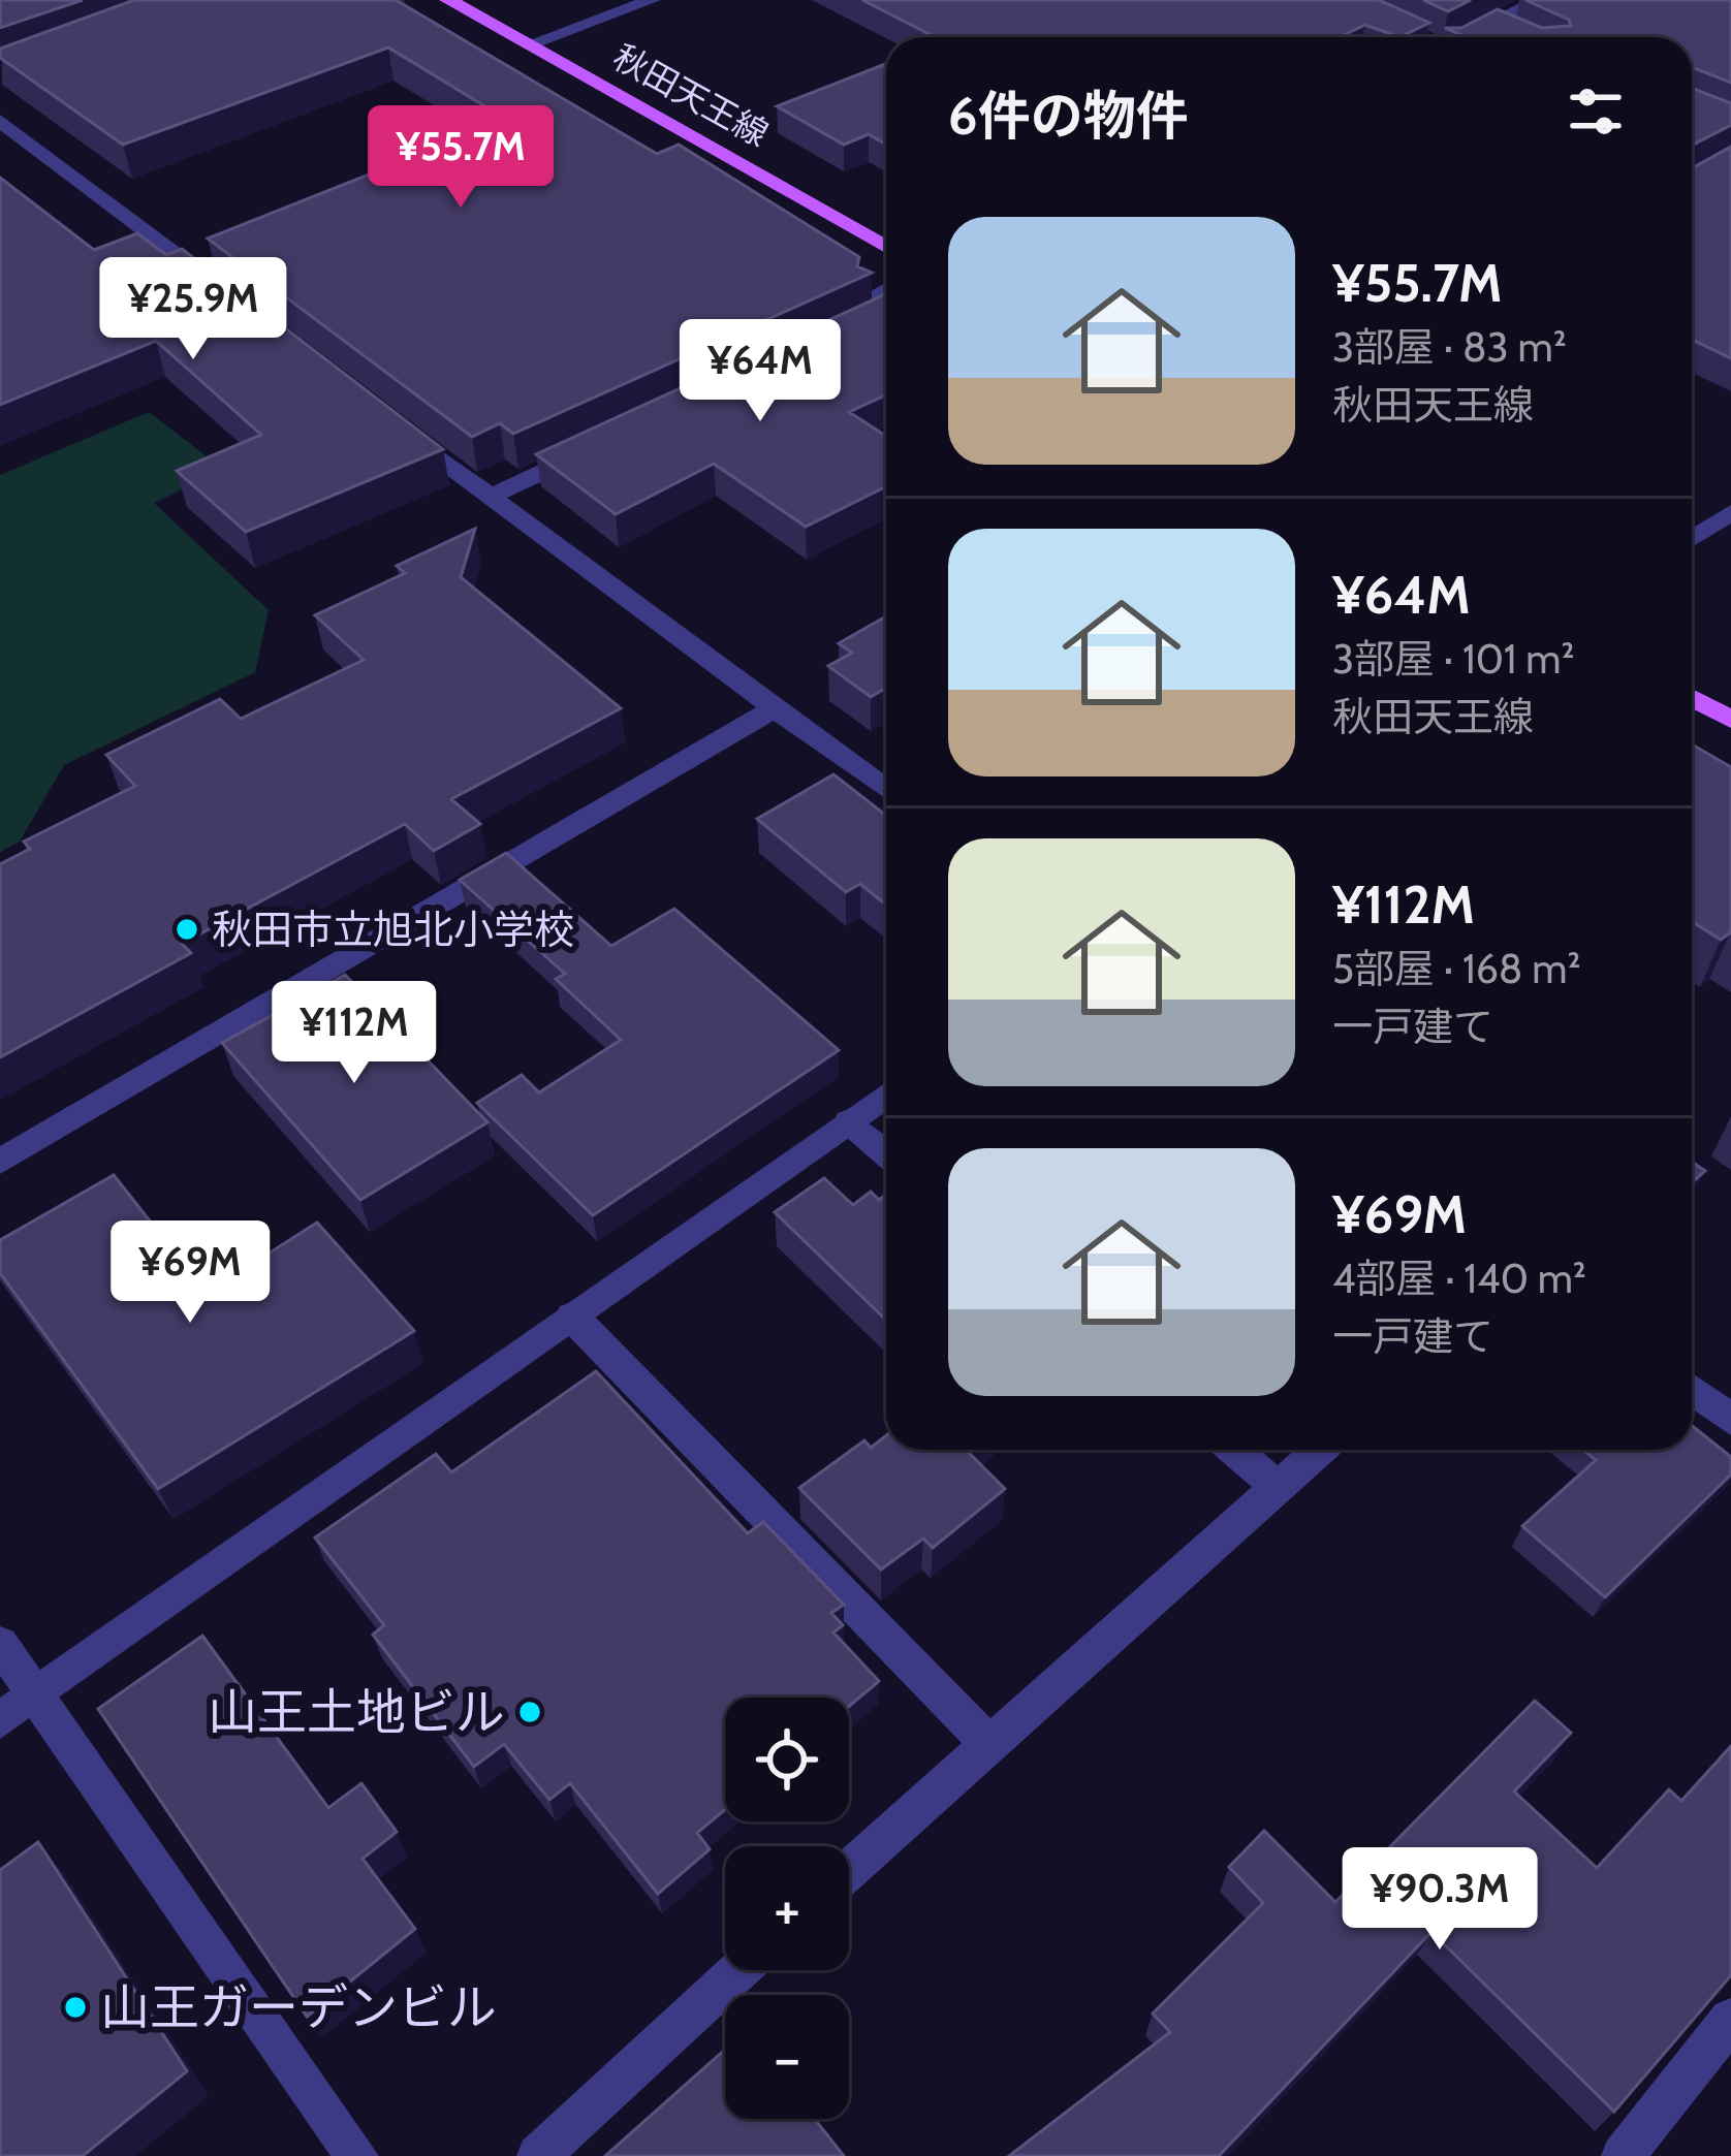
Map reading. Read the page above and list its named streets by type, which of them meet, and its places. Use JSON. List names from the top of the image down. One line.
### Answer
{"streets":{"main road":["秋田天王線"]},"places":["秋田市立旭北小学校","山王土地ビル","山王ガーデンビル"],"page":{"heading":"6件の物件","price":["¥55.7M","¥25.9M","¥64M","¥112M","¥69M","¥90.3M"],"list":[{"name":"¥55.7M","note":"3部屋 · 83 m² · 秋田天王線"},{"name":"¥64M","note":"3部屋 · 101 m² · 秋田天王線"},{"name":"¥112M","note":"5部屋 · 168 m² · 一戸建て"},{"name":"¥69M","note":"4部屋 · 140 m² · 一戸建て"}],"map_buttons":["+","−"]}}
